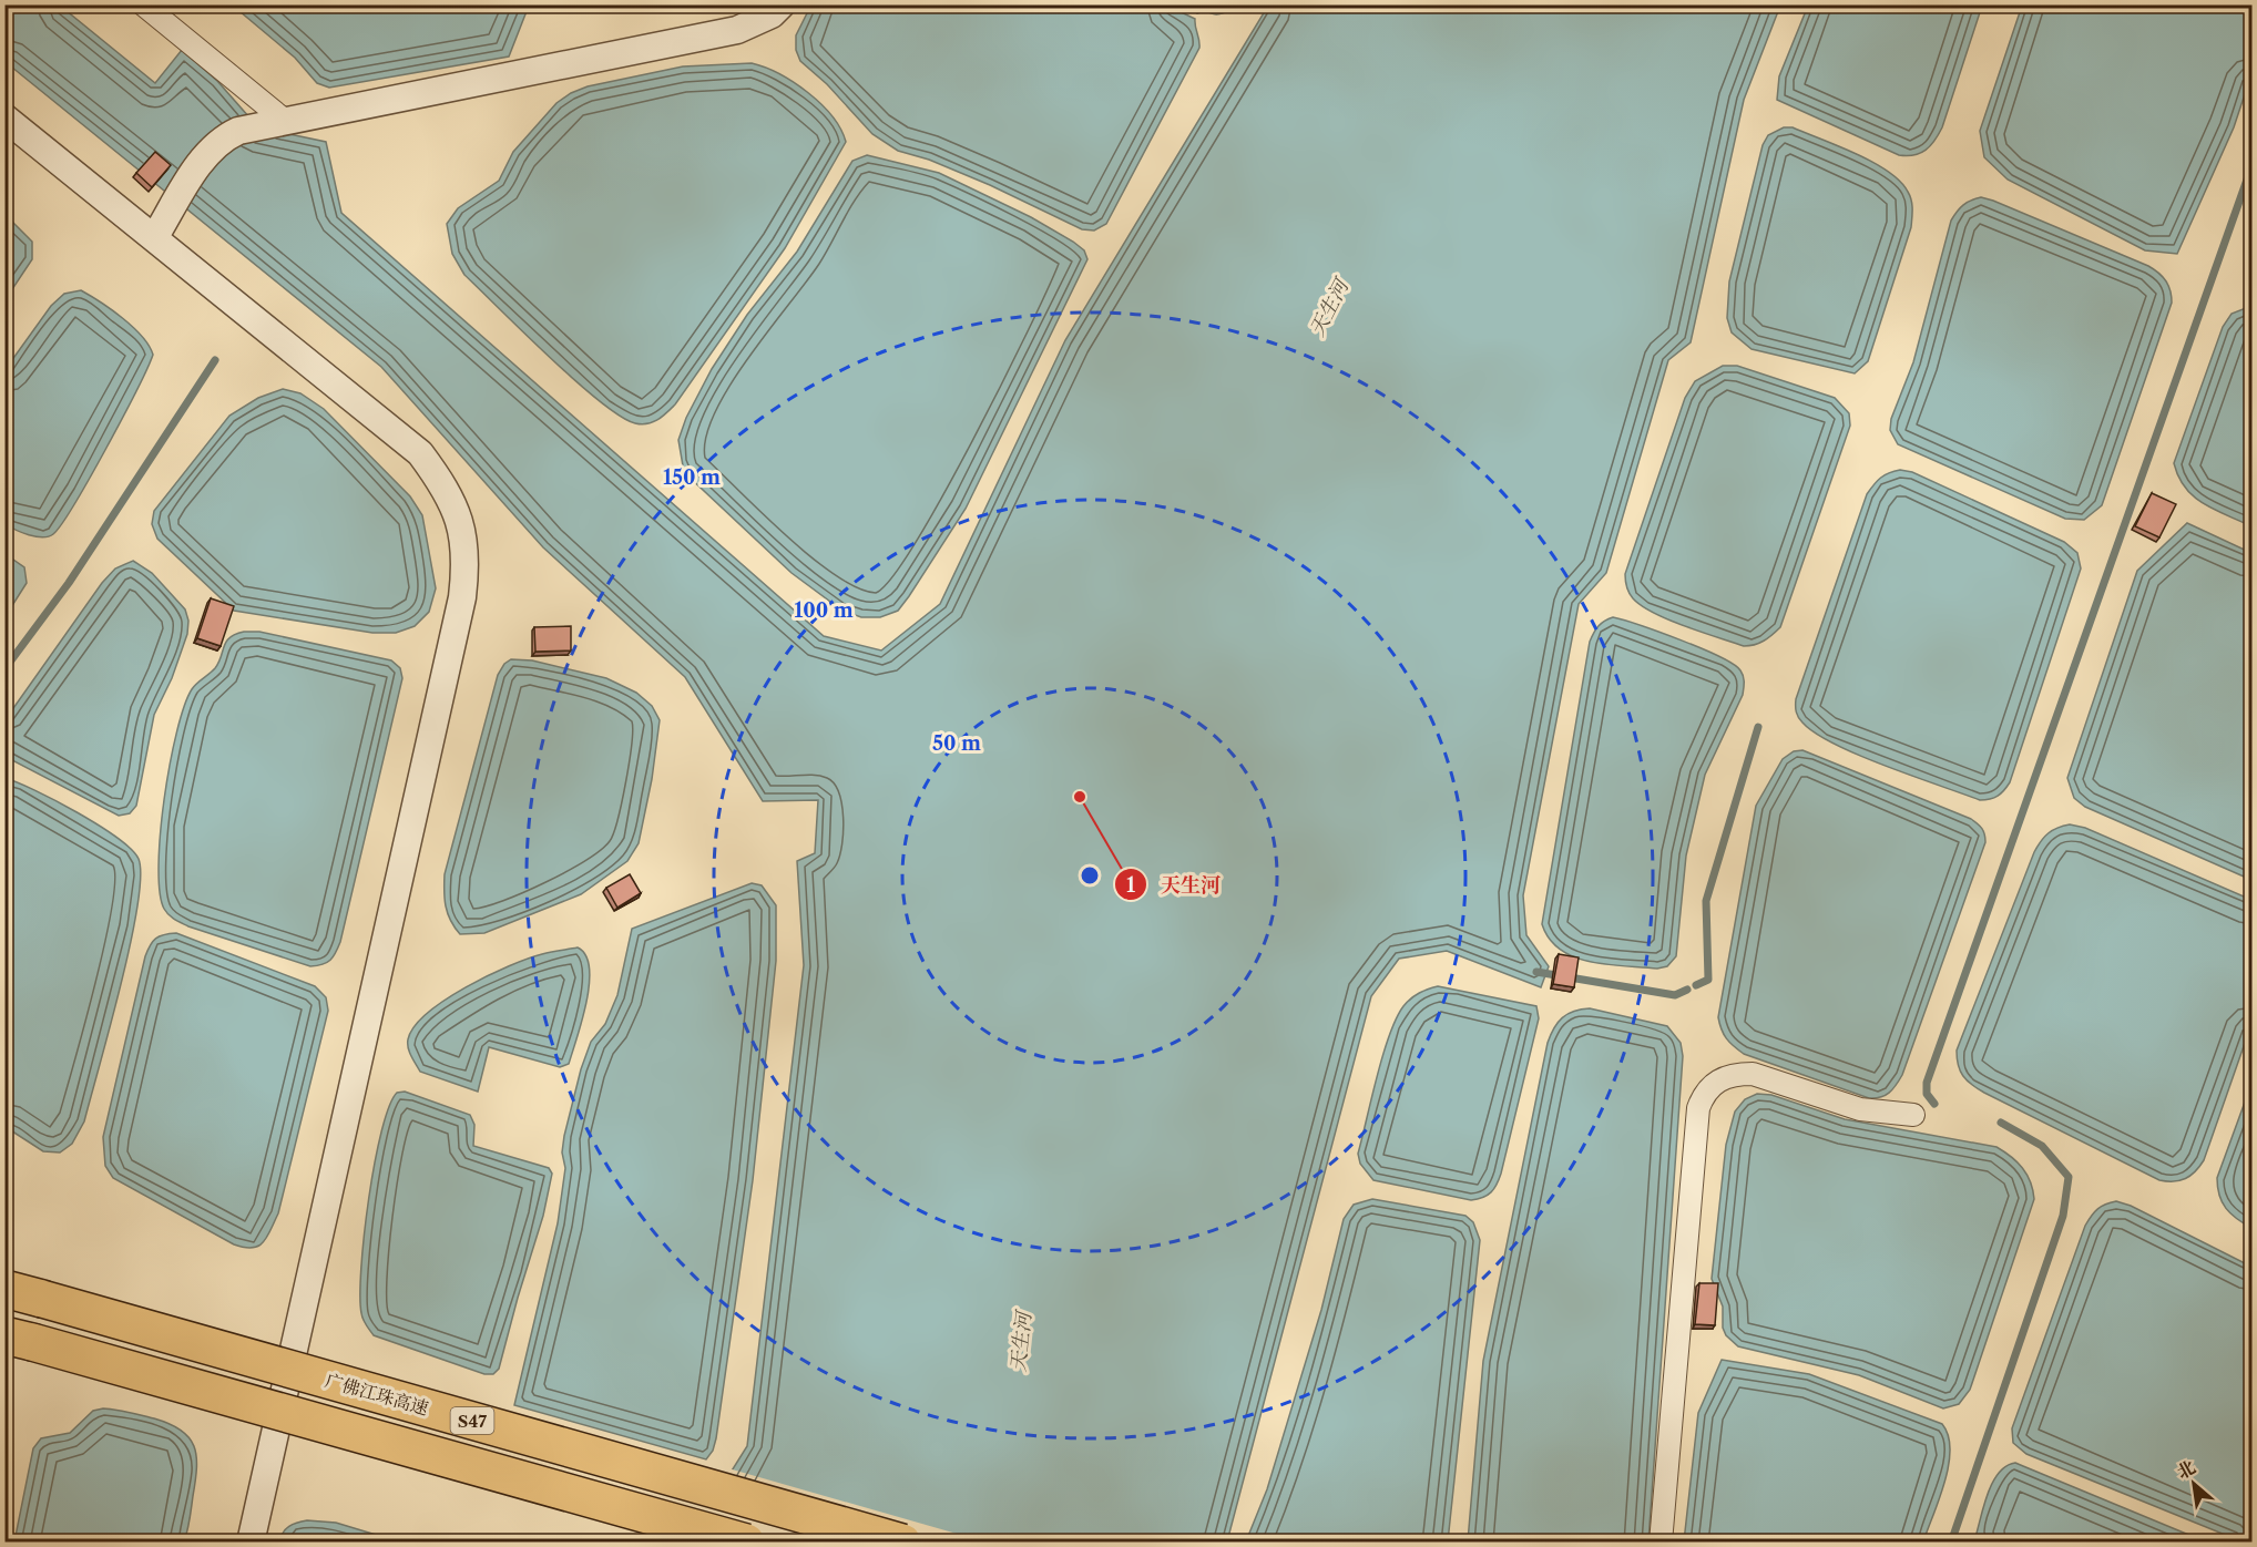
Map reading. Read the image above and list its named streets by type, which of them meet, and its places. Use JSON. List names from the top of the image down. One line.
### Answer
{"streets":{"highway":["广佛江珠高速","S47"]},"water":["天生河"],"places":["天生河"],"north":"top left","rings":["150 m","100 m","50 m"]}
